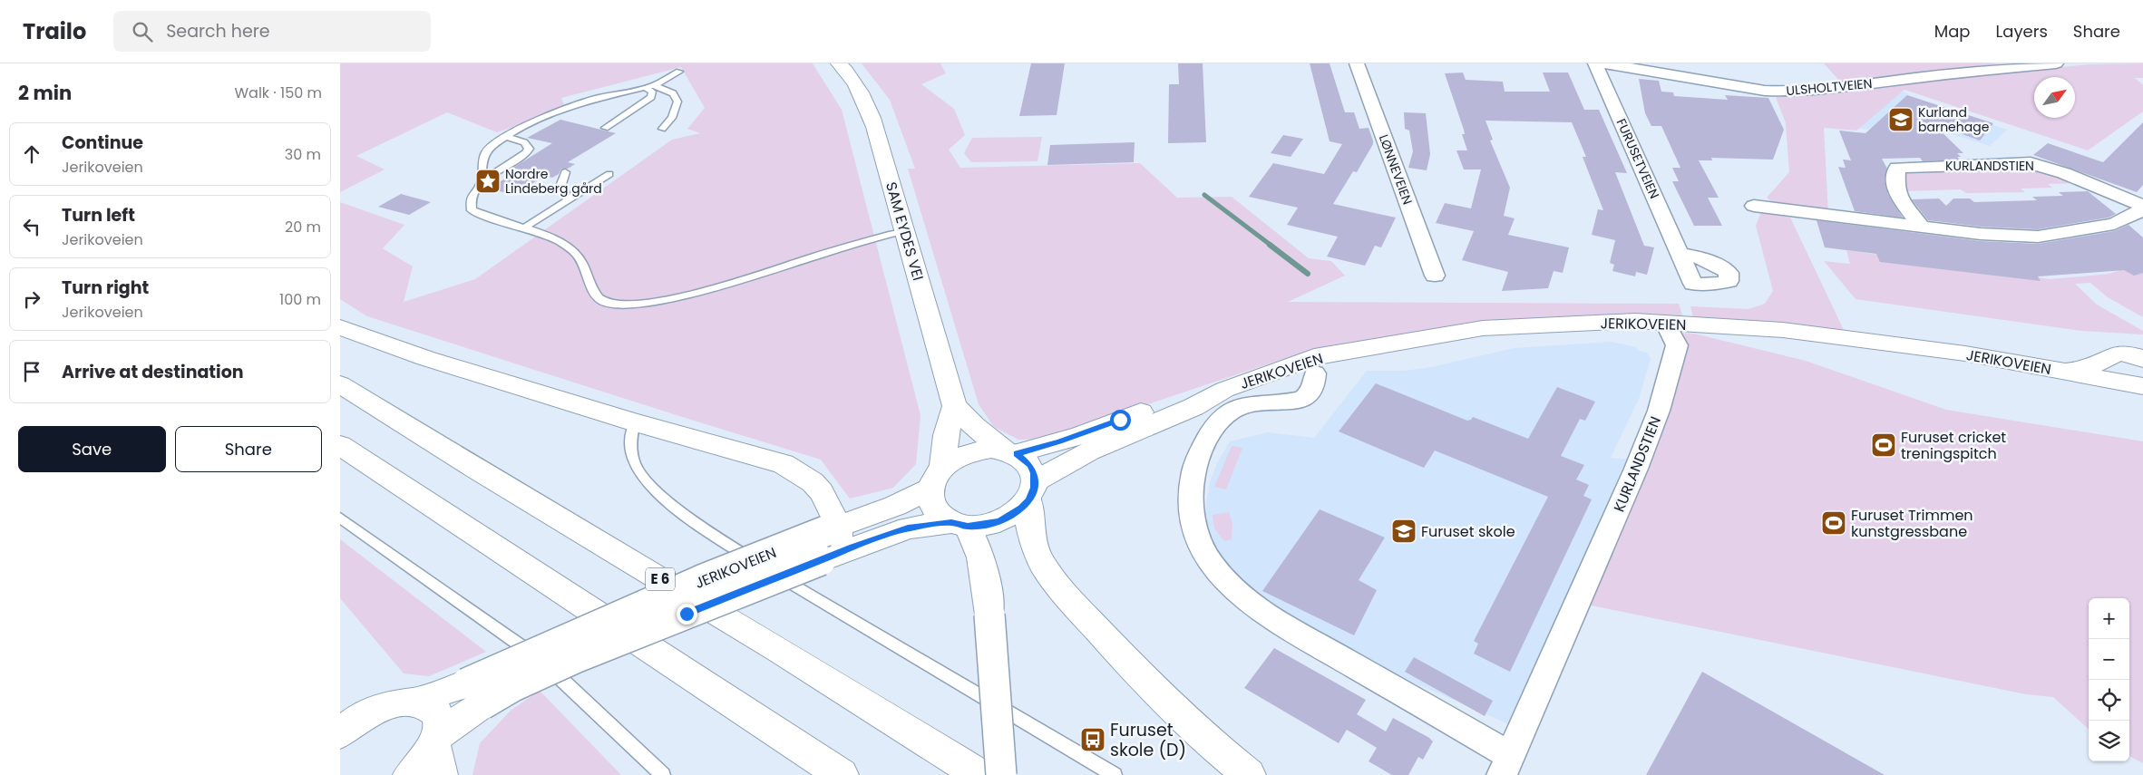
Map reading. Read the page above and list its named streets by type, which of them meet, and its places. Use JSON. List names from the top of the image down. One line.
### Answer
{"streets":{"main road":["SAM EYDES VEI","JERIKOVEIEN","E 6"],"street":["ULSHOLTVEIEN","FURUSETVEIEN","KURLANDSTIEN","LØNNEVEIEN"]},"crossings":[["KURLANDSTIEN","JERIKOVEIEN"],["SAM EYDES VEI","JERIKOVEIEN"]],"places":{"school or university":["Kurland barnehage","Furuset skole"],"place":["Nordre Lindeberg gård"],"sports":["Furuset cricket treningspitch","Furuset Trimmen kunstgressbane"],"bus stop":["Furuset skole (D)"]},"north":"top right","page":{"header":"Trailo","search":"Search here","nav":["Map","Layers","Share"],"heading":["2 min","Walk · 150 m"],"list":[["Continue","Jerikoveien","30 m"],["Turn left","Jerikoveien","20 m"],["Turn right","Jerikoveien","100 m"],"Arrive at destination"],"buttons":["Save","Share"],"map_buttons":["+","−"]}}
